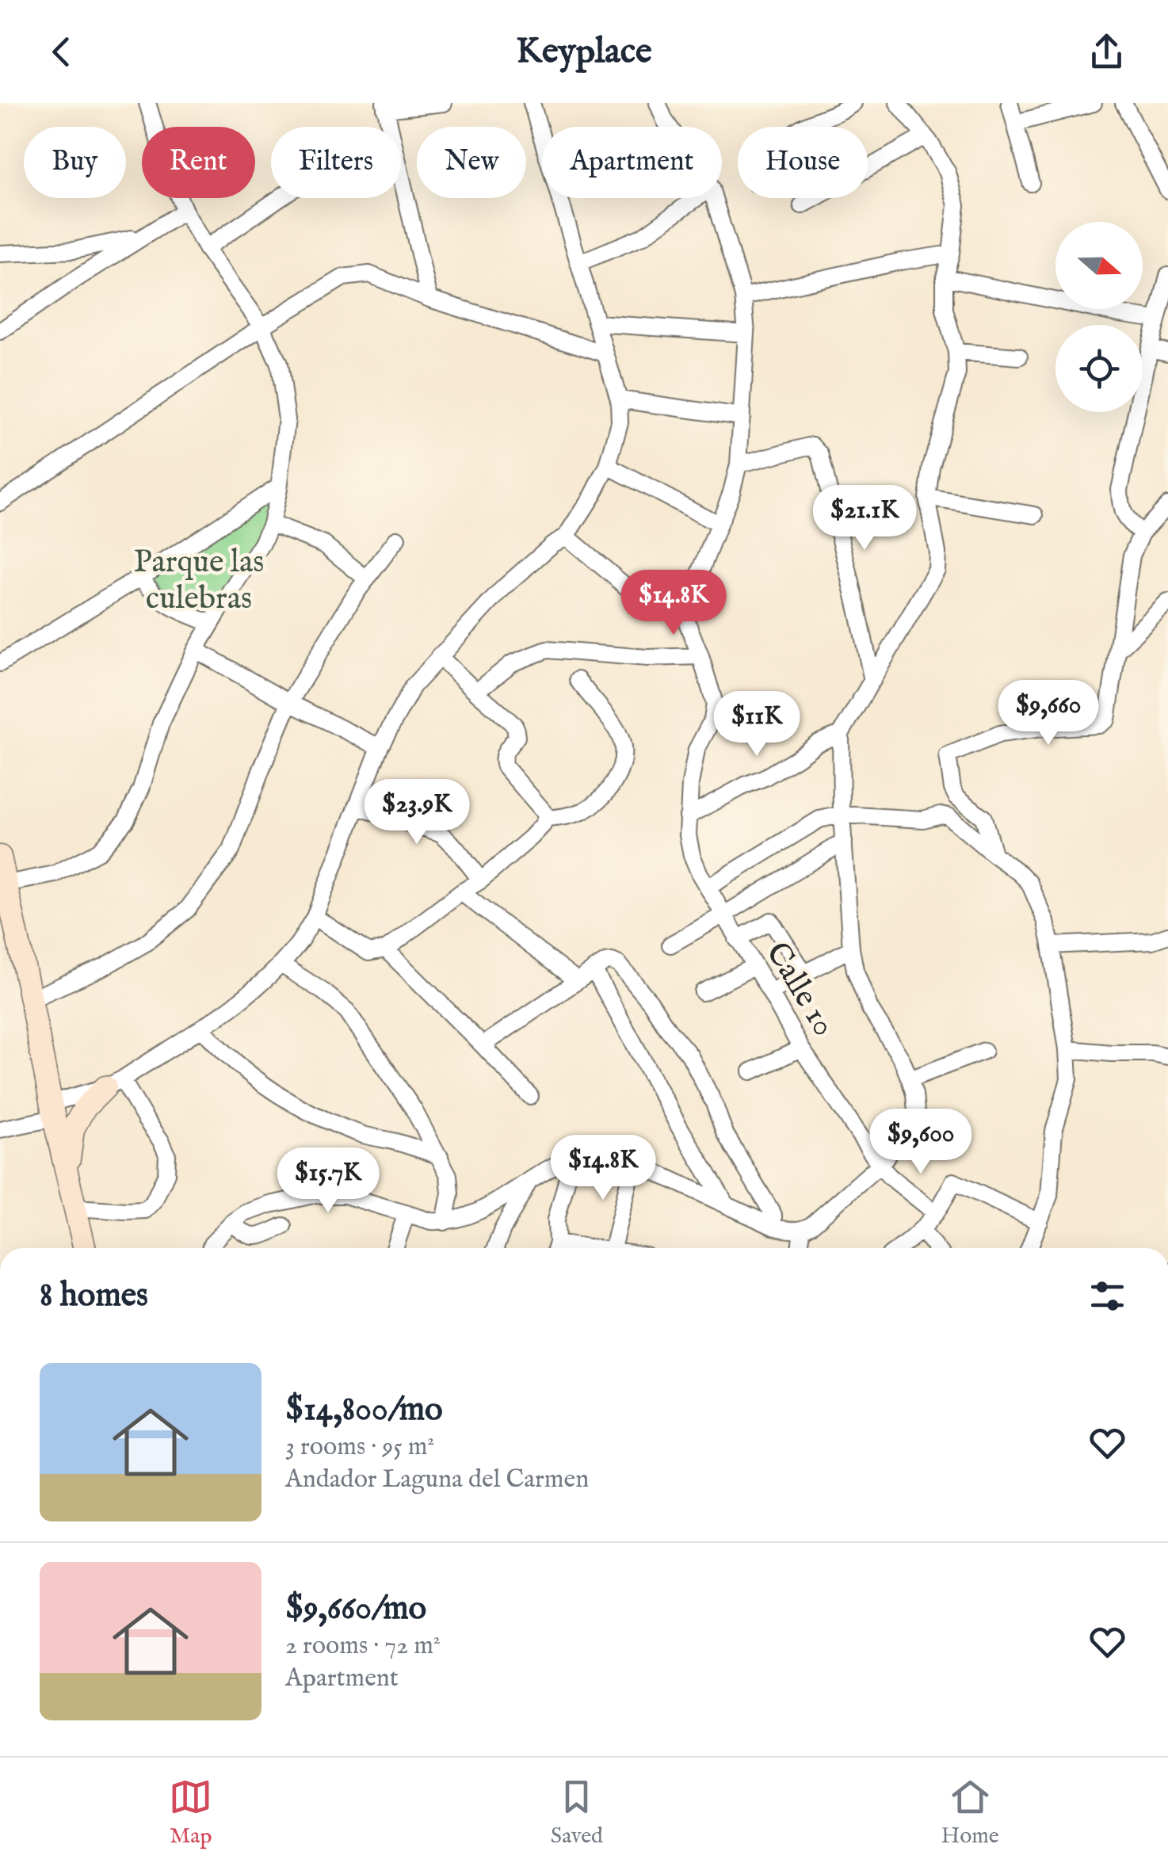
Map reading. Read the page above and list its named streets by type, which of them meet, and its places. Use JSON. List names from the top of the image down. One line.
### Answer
{"streets":{"street":["Calle 10"]},"parks":["Parque las culebras"],"north":"right","page":{"header":"Keyplace","chip":["Buy","Rent","Filters","New","Apartment","House"],"price":["$21.1K","$14.8K","$9,660","$11K","$23.9K","$9,600","$14.8K","$15.7K"],"heading":"8 homes","list":[{"name":"$14,800/mo","note":"3 rooms · 95 m² · Andador Laguna del Carmen"},{"name":"$9,660/mo","note":"2 rooms · 72 m² · Apartment"}],"tabs":["Map","Saved","Home"]}}
